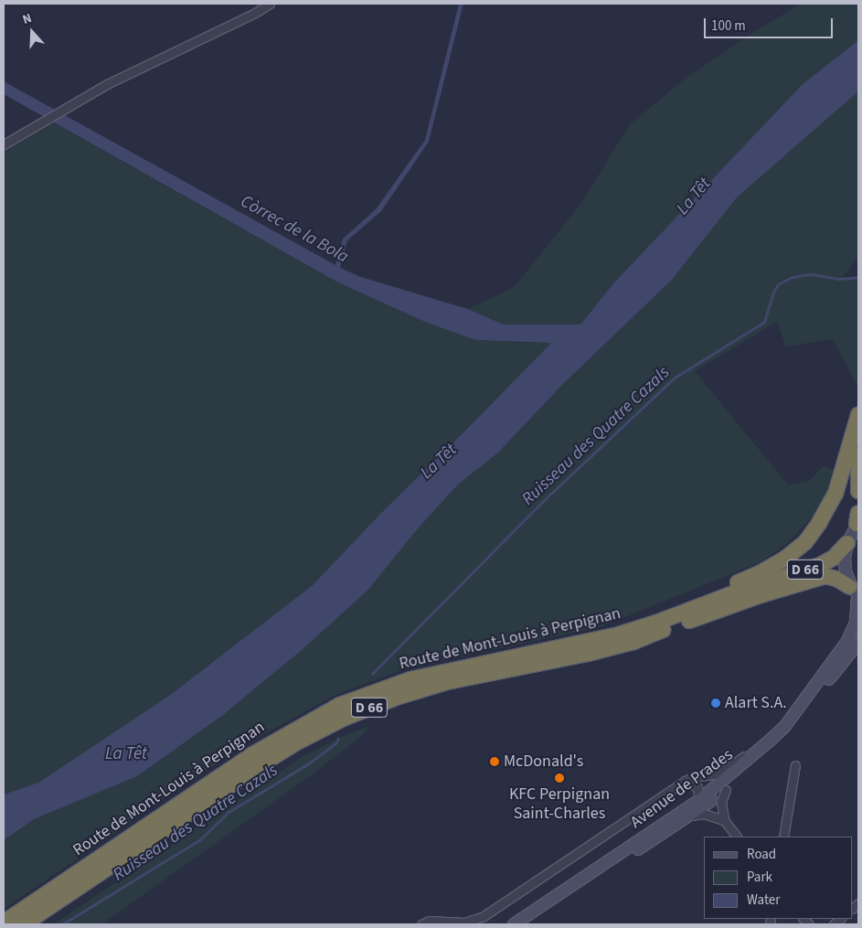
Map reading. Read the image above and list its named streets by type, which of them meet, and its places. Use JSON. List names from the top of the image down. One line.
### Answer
{"streets":{"highway":["D 66","Route de Mont-Louis à Perpignan"],"main road":["Avenue de Prades"]},"crossings":[["D 66","Route de Mont-Louis à Perpignan"],["D 66","Avenue de Prades"]],"water":["La Têt","Còrrec de la Bola","Ruisseau des Quatre Cazals"],"places":["Alart S.A.","McDonald's","KFC Perpignan Saint-Charles"],"legend":["Road","Park","Water"],"scale_bar":"100 m","north":"top"}
